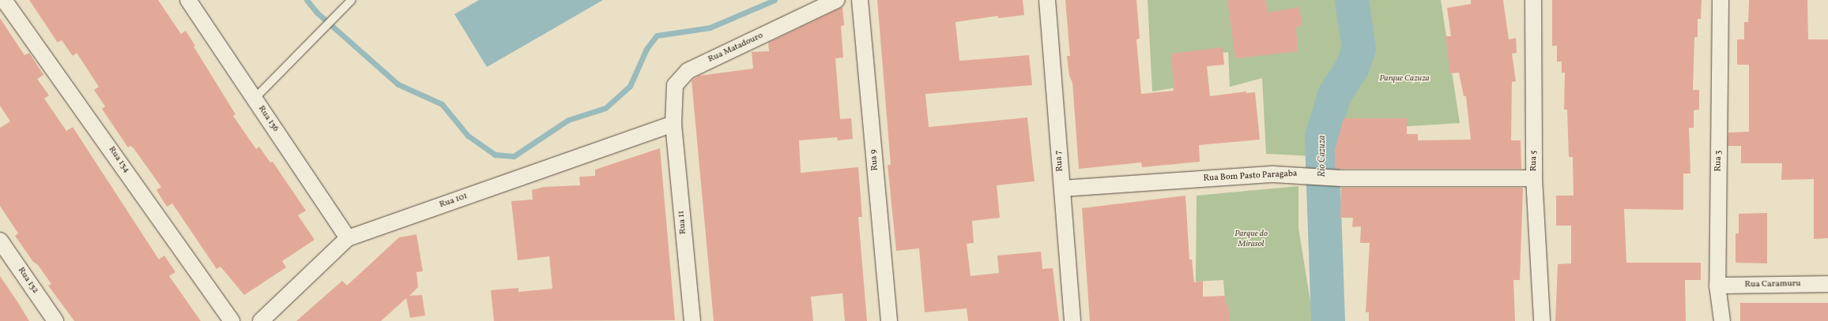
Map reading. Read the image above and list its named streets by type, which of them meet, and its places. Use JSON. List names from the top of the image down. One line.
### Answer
{"streets":{"street":["Rua Matadouro","Rua 136","Rua 134","Rua 9","Rua 7","Rua 5","Rua 3","Rua Bom Pasto Paragaba","Rua 101","Rua 11","Rua 132","Rua Caramuru"]},"crossings":[["Rua Matadouro","Rua 101"],["Rua Matadouro","Rua 11"],["Rua 136","Rua 101"],["Rua 7","Rua Bom Pasto Paragaba"],["Rua 5","Rua Bom Pasto Paragaba"],["Rua 3","Rua Caramuru"],["Rua 101","Rua 11"]],"water":["Rio Cazuza"],"parks":["Parque Cazuza","Parque do Mirasol"]}
